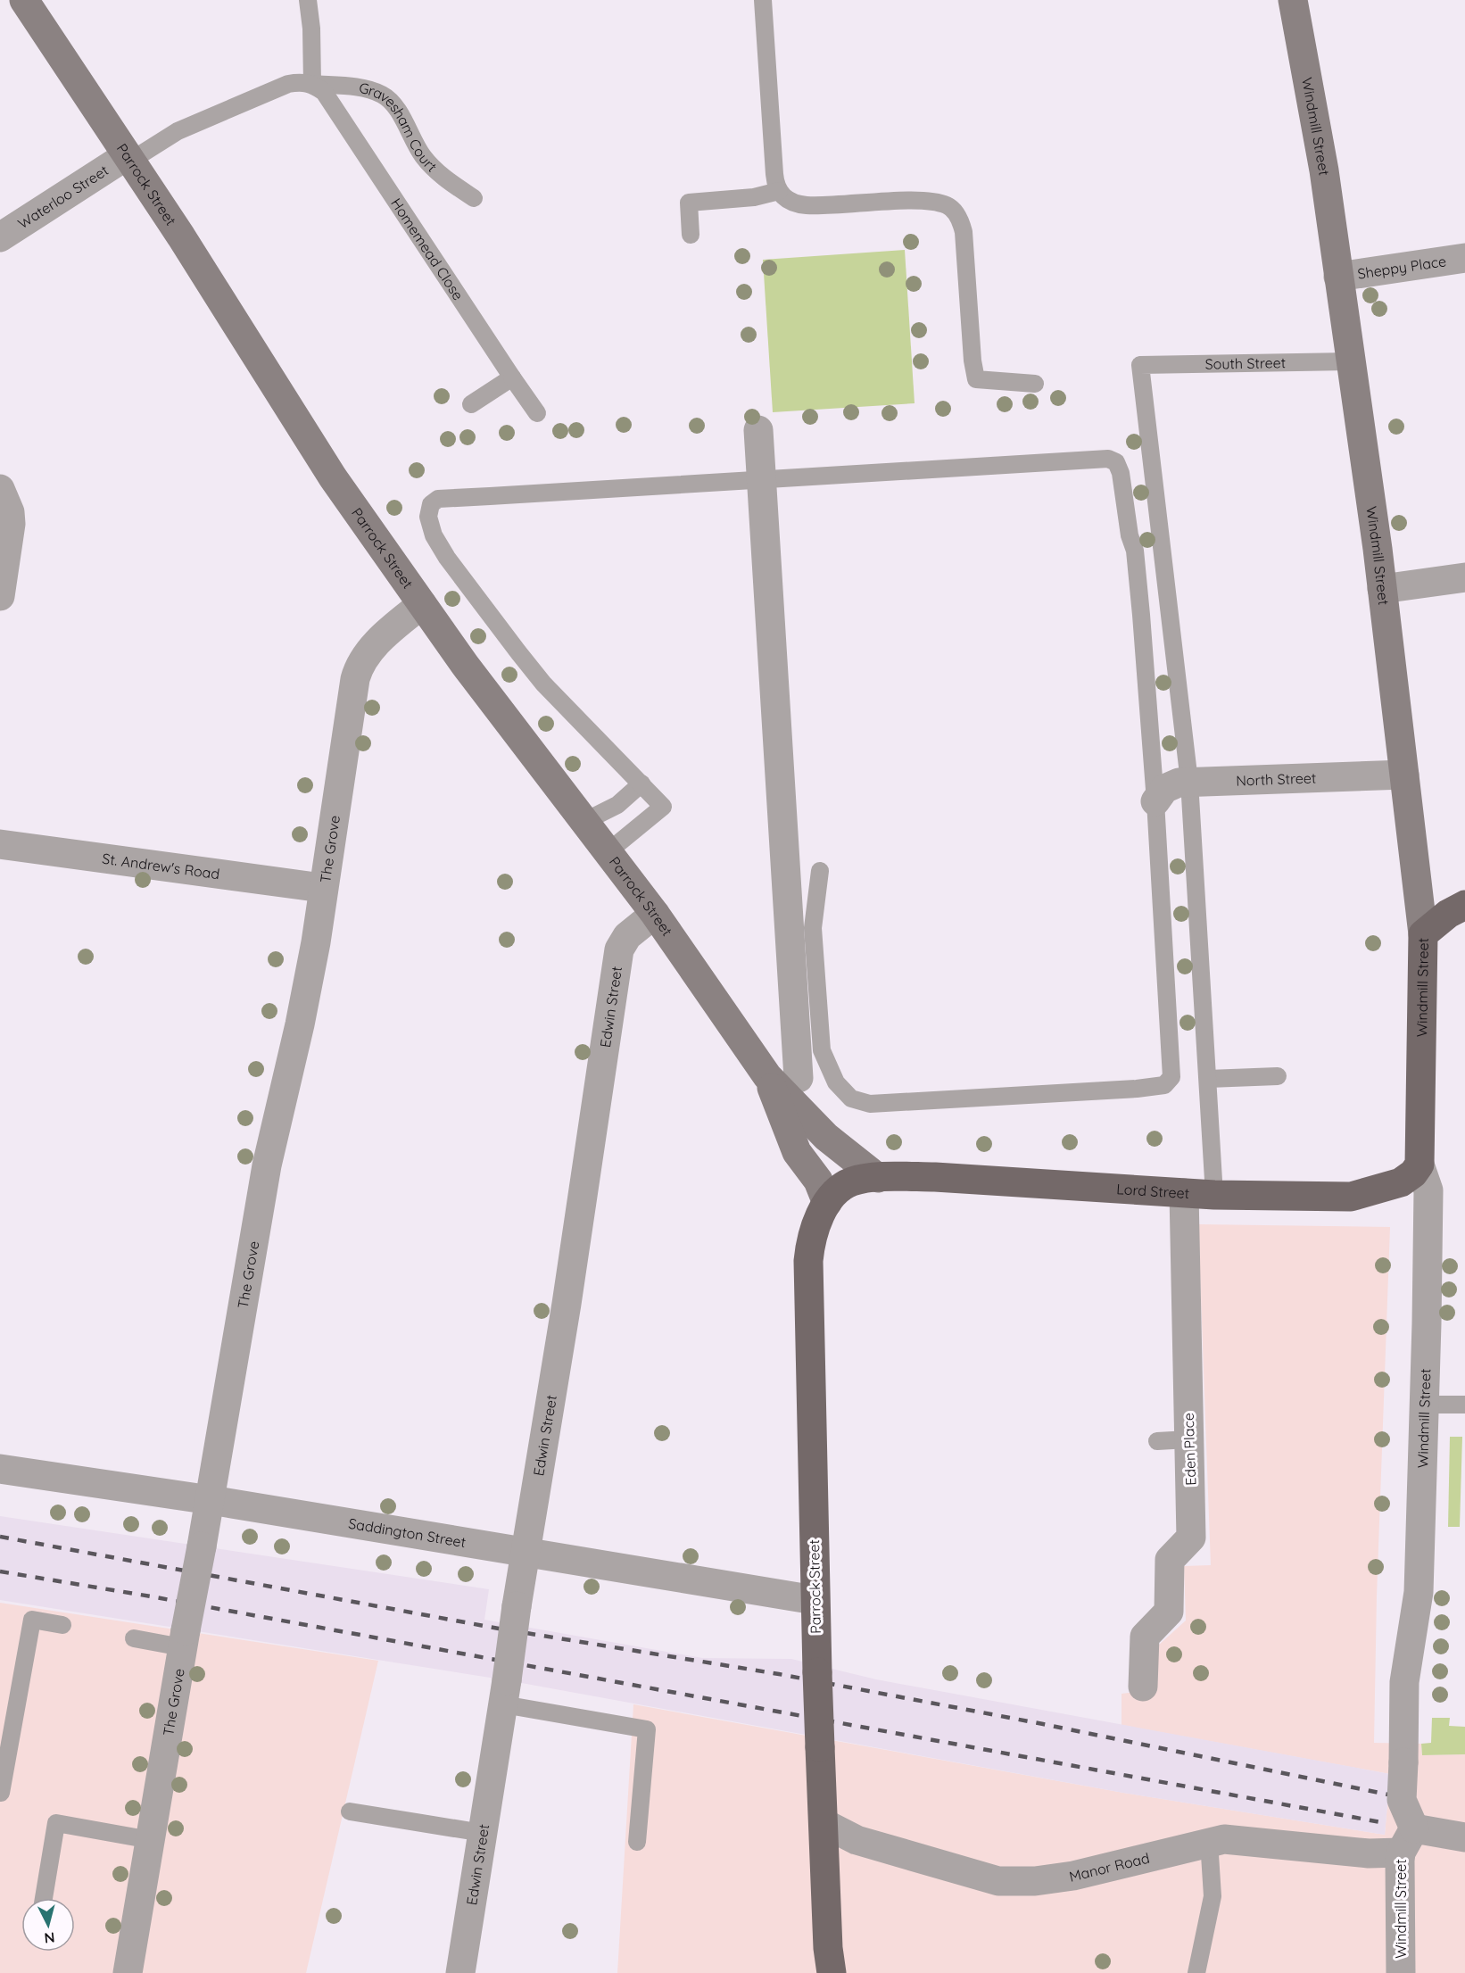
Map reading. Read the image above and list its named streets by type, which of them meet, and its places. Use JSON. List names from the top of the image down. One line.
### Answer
{"streets":{"main road":["Windmill Street","Parrock Street","Lord Street"],"street":["Waterloo Street","Sheppy Place","North Street","The Grove","St. Andrew's Road","Edwin Street","Eden Place","Saddington Street","Manor Road"],"lane":["Gravesham Court","Homemead Close","South Street"]},"crossings":[["Windmill Street","Sheppy Place"],["Windmill Street","South Street"],["Windmill Street","North Street"],["Windmill Street","Lord Street"],["Windmill Street","Manor Road"],["Gravesham Court","Homemead Close"],["Parrock Street","Waterloo Street"],["Parrock Street","The Grove"],["Parrock Street","Edwin Street"],["Parrock Street","Lord Street"],["Parrock Street","Saddington Street"],["Parrock Street","Manor Road"],["South Street","North Street"],["The Grove","St. Andrew's Road"],["The Grove","Saddington Street"],["Edwin Street","Saddington Street"],["Lord Street","Eden Place"]],"north":"bottom"}
